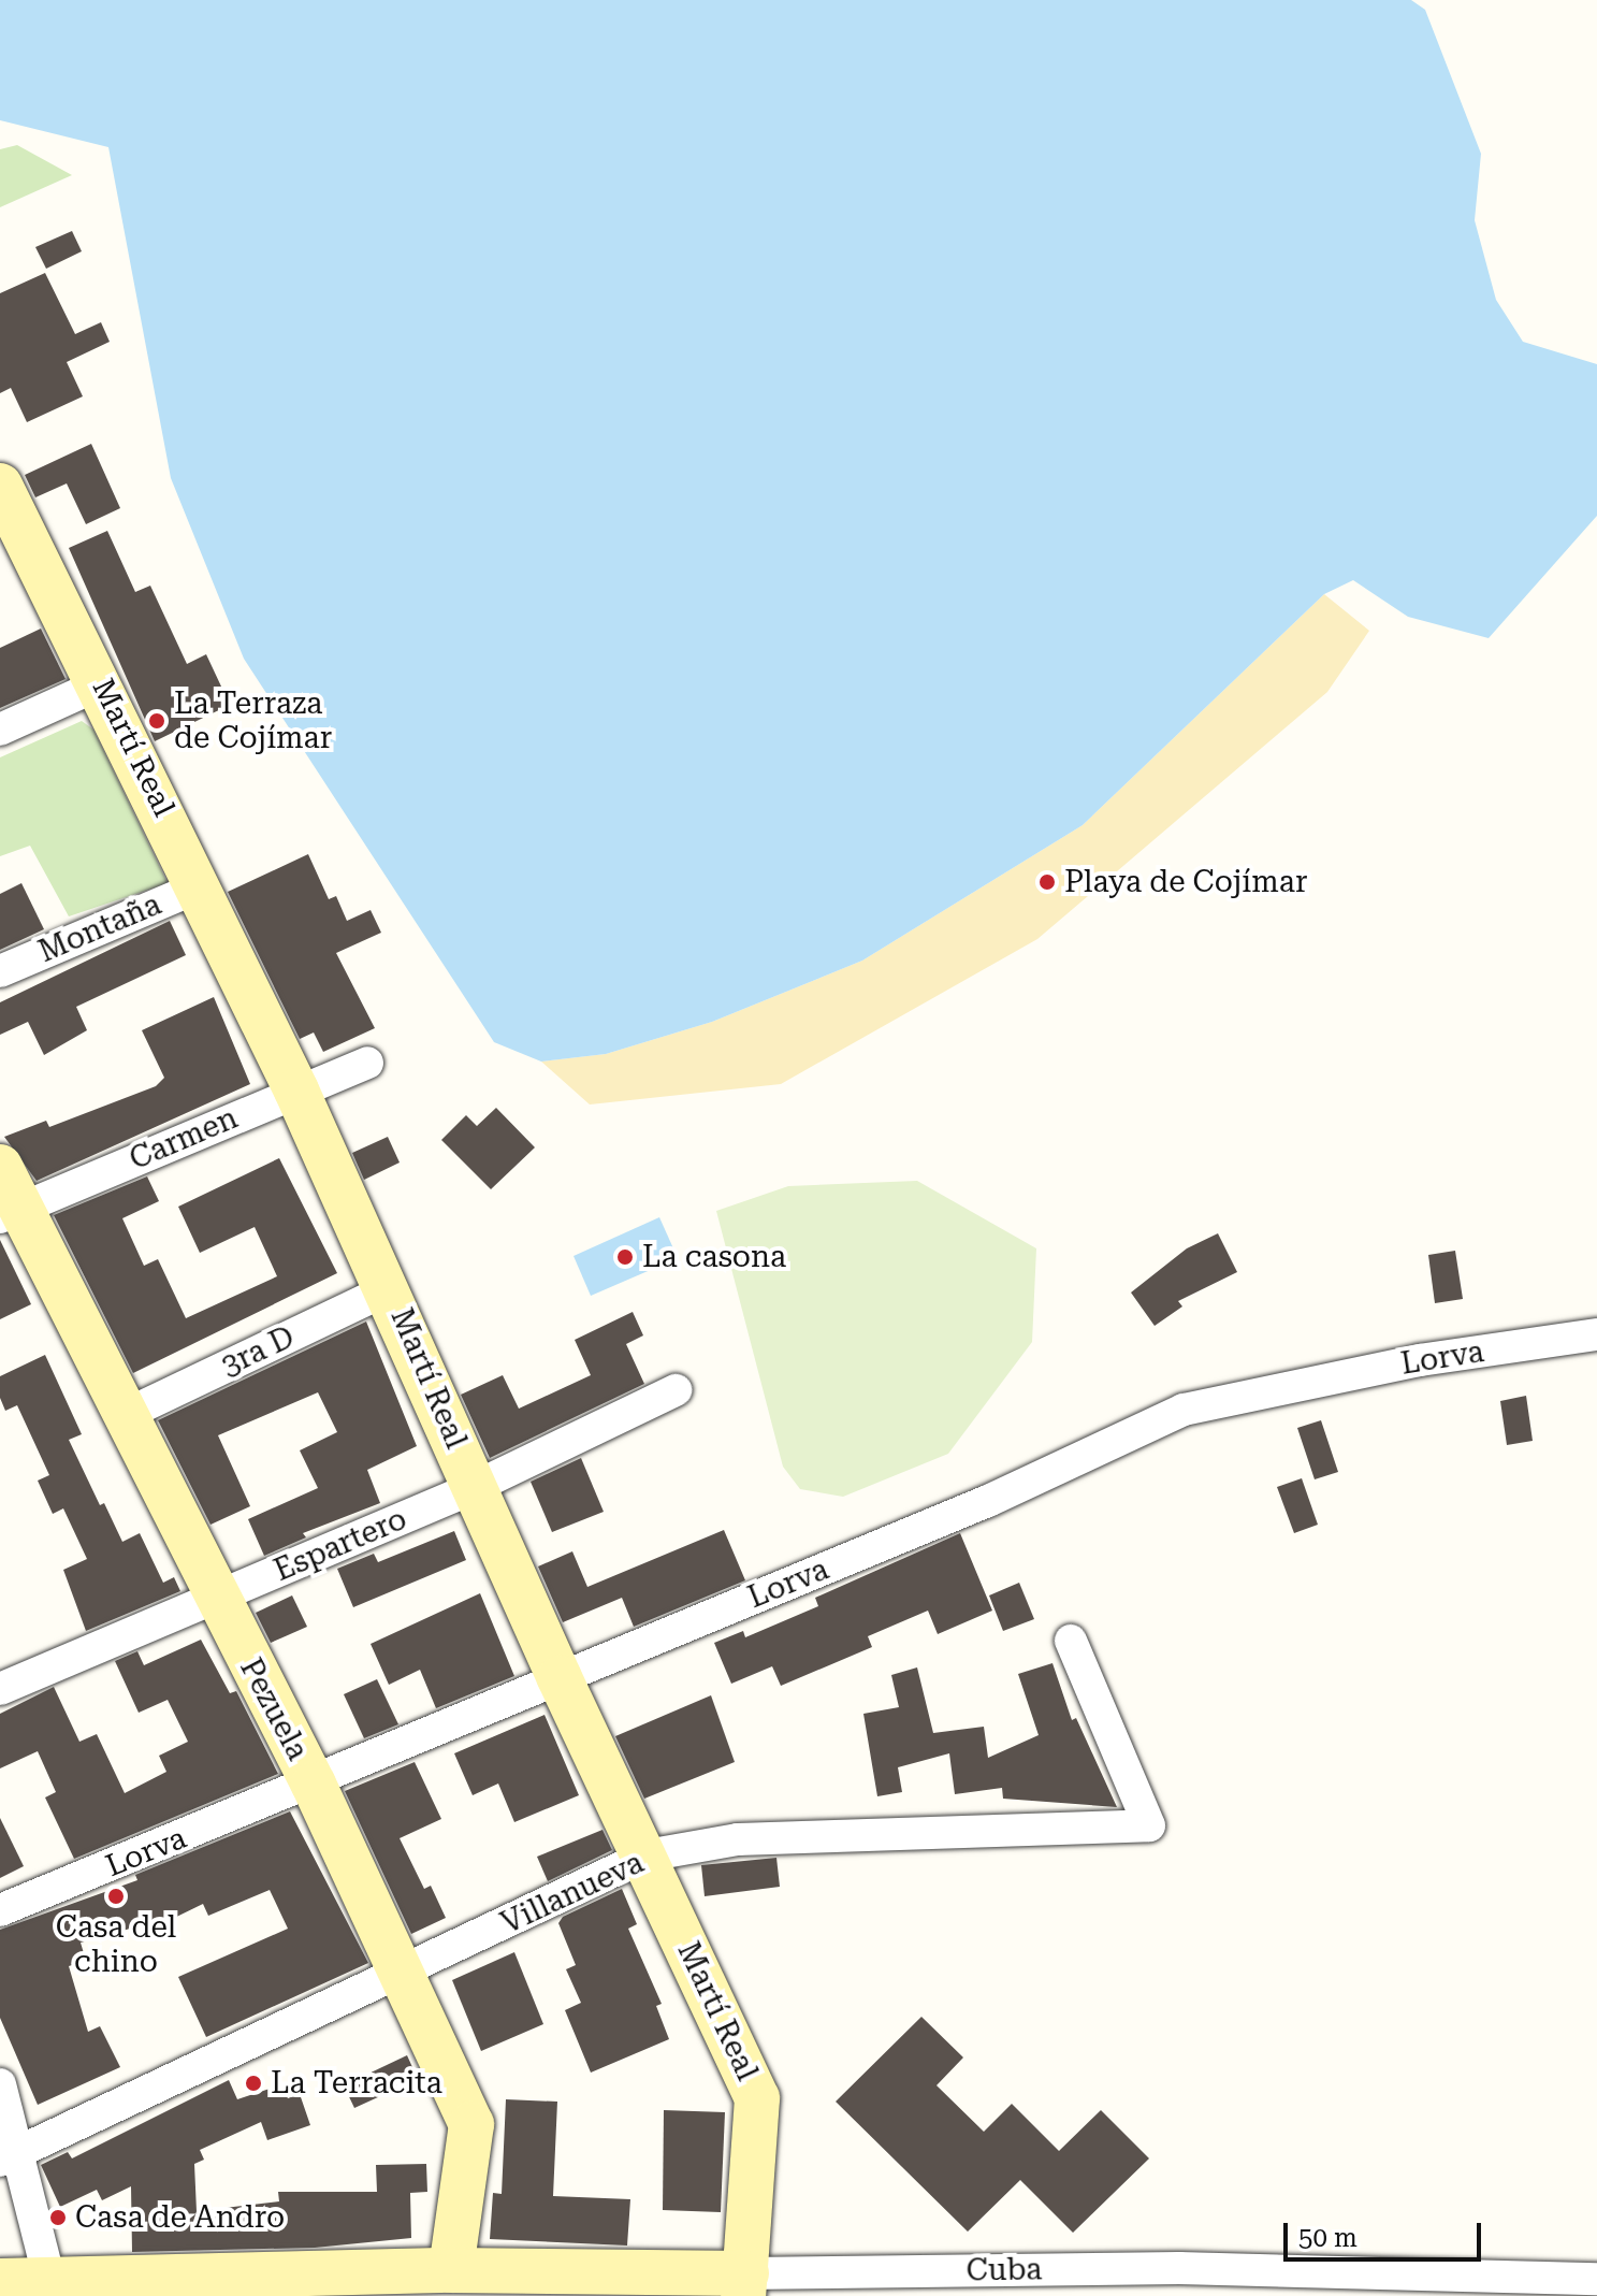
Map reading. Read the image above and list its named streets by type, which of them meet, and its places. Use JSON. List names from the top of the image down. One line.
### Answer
{"streets":{"main road":["Martí Real","Pezuela","Cuba"],"street":["Montaña","Carmen","3ra D","Lorva","Espartero","Villanueva"]},"crossings":[["Martí Real","Montaña"],["Martí Real","Carmen"],["Martí Real","3ra D"],["Martí Real","Lorva"],["Martí Real","Espartero"],["Martí Real","Villanueva"],["Martí Real","Cuba"],["Carmen","Pezuela"],["3ra D","Pezuela"],["Lorva","Pezuela"],["Espartero","Pezuela"],["Pezuela","Villanueva"],["Pezuela","Cuba"]],"places":["La Terraza de Cojímar","Playa de Cojímar","La casona","Casa del chino","La Terracita","Casa de Andro"],"scale_bar":"50 m"}
